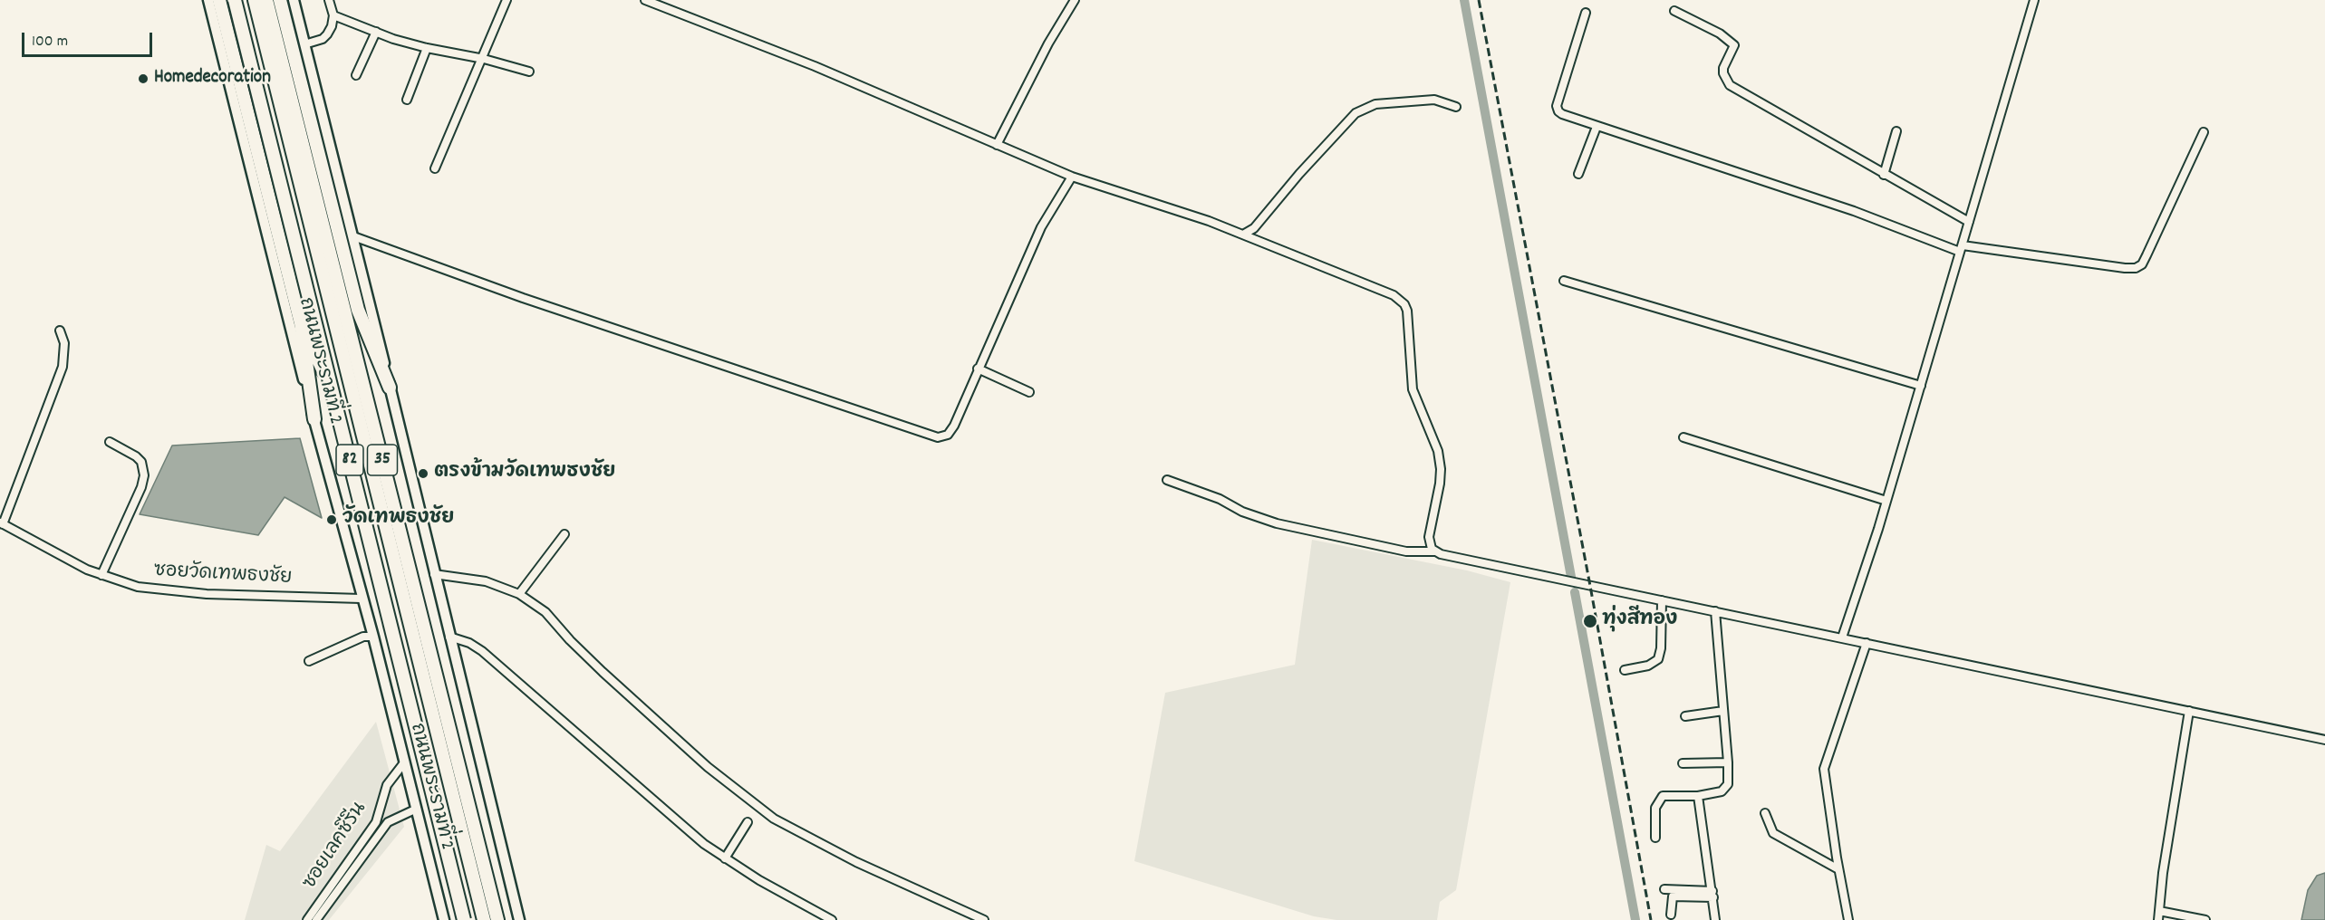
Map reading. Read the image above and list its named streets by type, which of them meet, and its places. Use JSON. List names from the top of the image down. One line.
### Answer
{"streets":{"highway":["ถนนพระรามที่ 2","82","35"],"street":["ซอยวัดเทพธงชัย","ซอยเลคซีรีน"]},"crossings":[["ถนนพระรามที่ 2","82"],["ถนนพระรามที่ 2","ซอยวัดเทพธงชัย"],["ถนนพระรามที่ 2","ซอยเลคซีรีน"]],"places":["Homedecoration","ตรงข้ามวัดเทพธงชัย","วัดเทพธงชัย","ทุ่งสีทอง"],"scale_bar":"100 m"}
